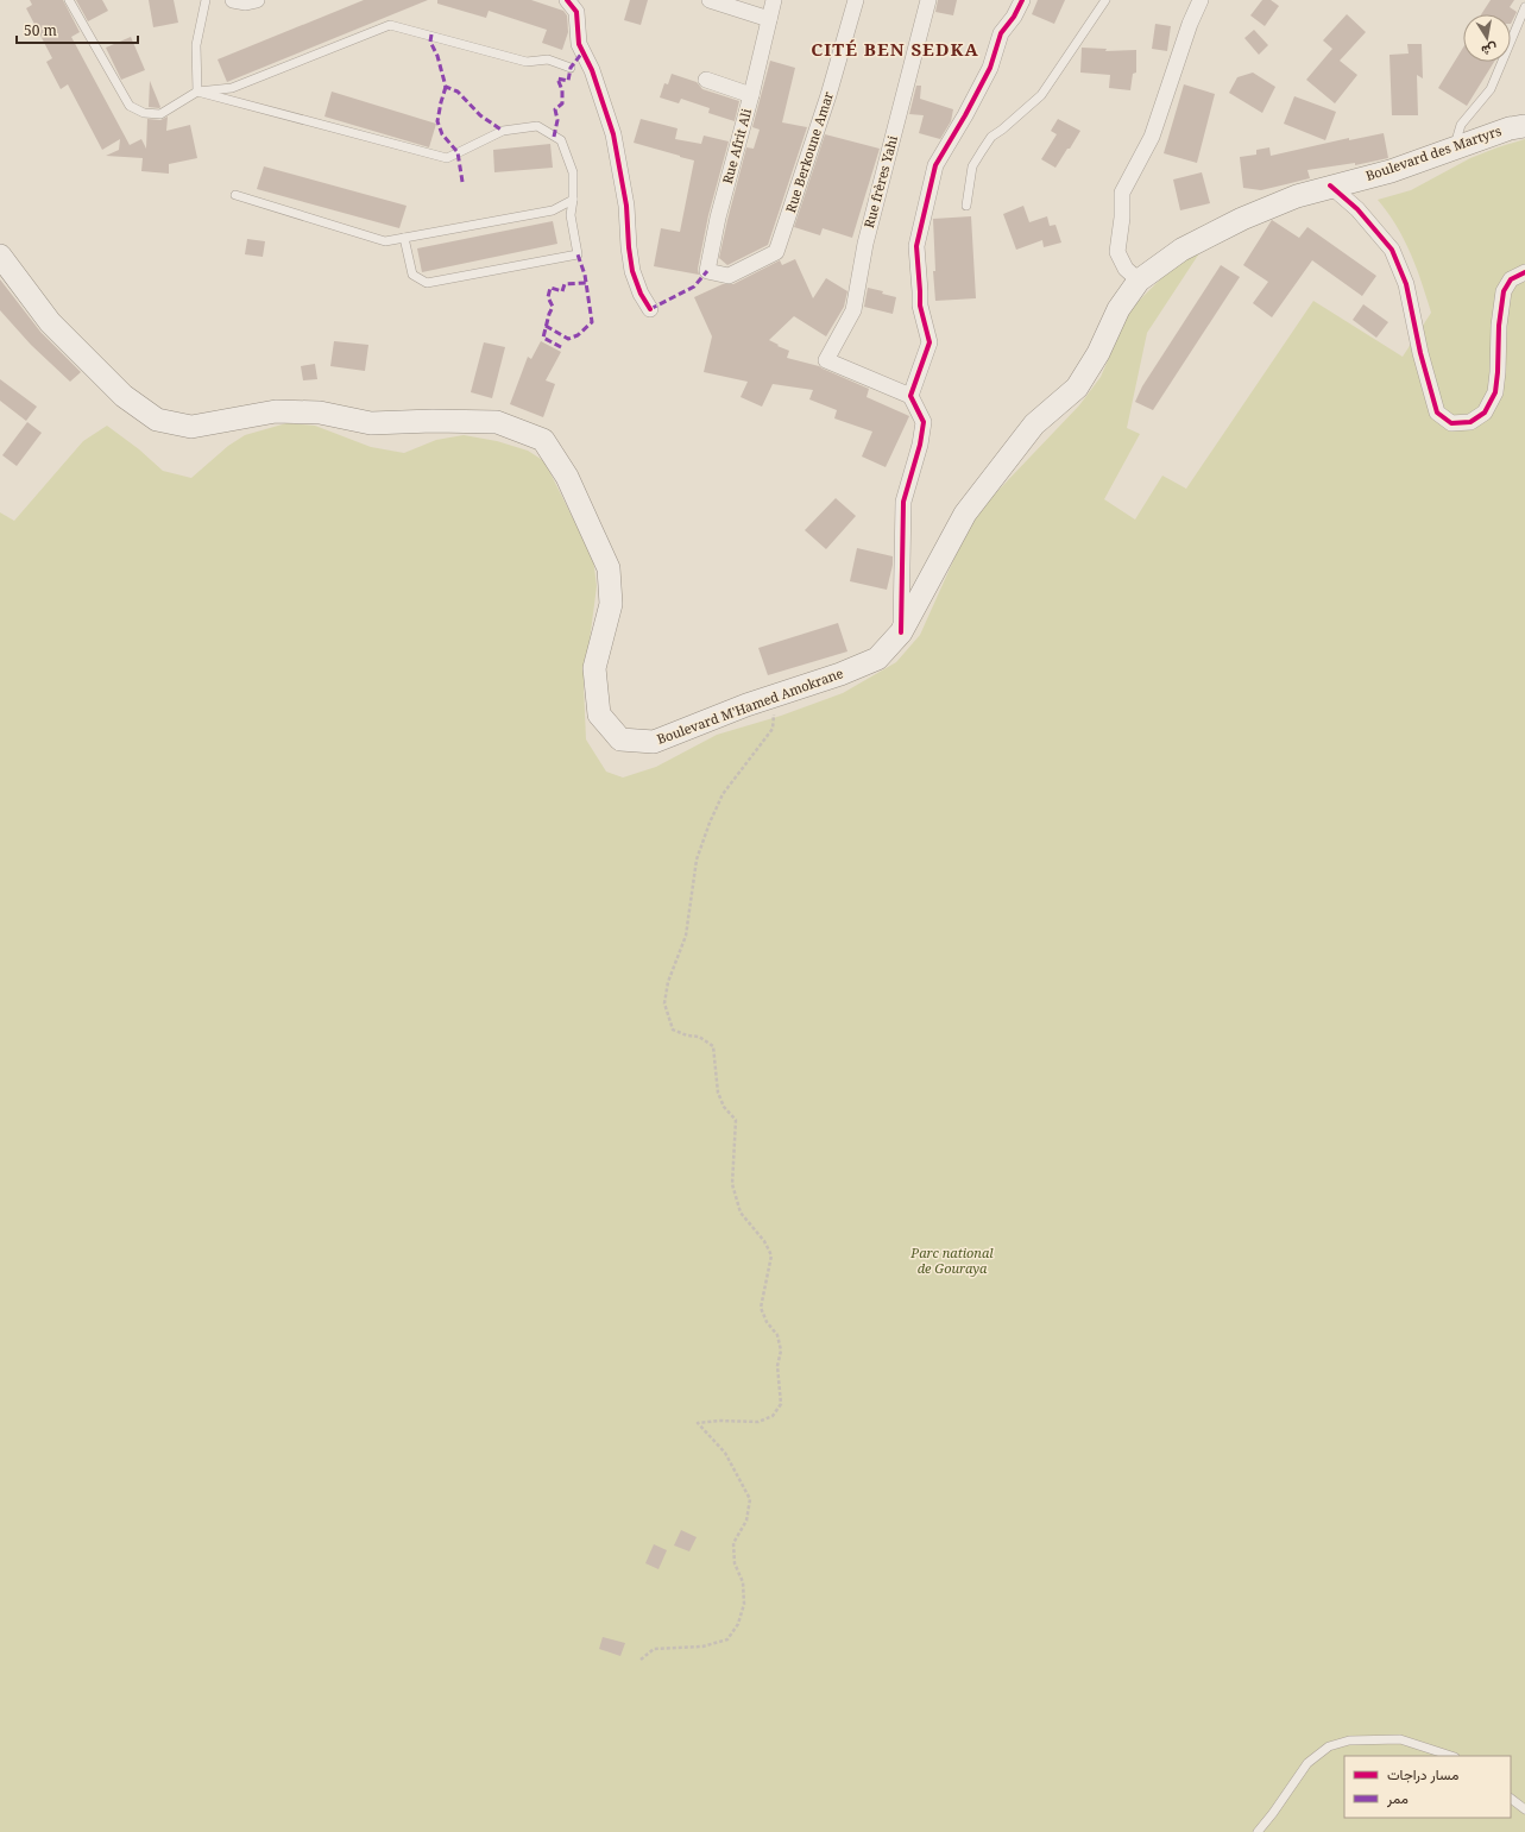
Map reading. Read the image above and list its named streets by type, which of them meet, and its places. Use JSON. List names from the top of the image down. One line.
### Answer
{"streets":{"main road":["Boulevard des Martyrs","Boulevard M'Hamed Amokrane"],"street":["Rue Afrit Ali","Rue Berkoune Amar","Rue frères Yahi"]},"crossings":[["Rue Afrit Ali","Rue Berkoune Amar"],["Boulevard des Martyrs","Boulevard M'Hamed Amokrane"]],"districts":["CITÉ BEN SEDKA"],"parks":["Parc national de Gouraya"],"legend":["مسار دراجات","ممر"],"scale_bar":"50 m","north":"bottom"}
